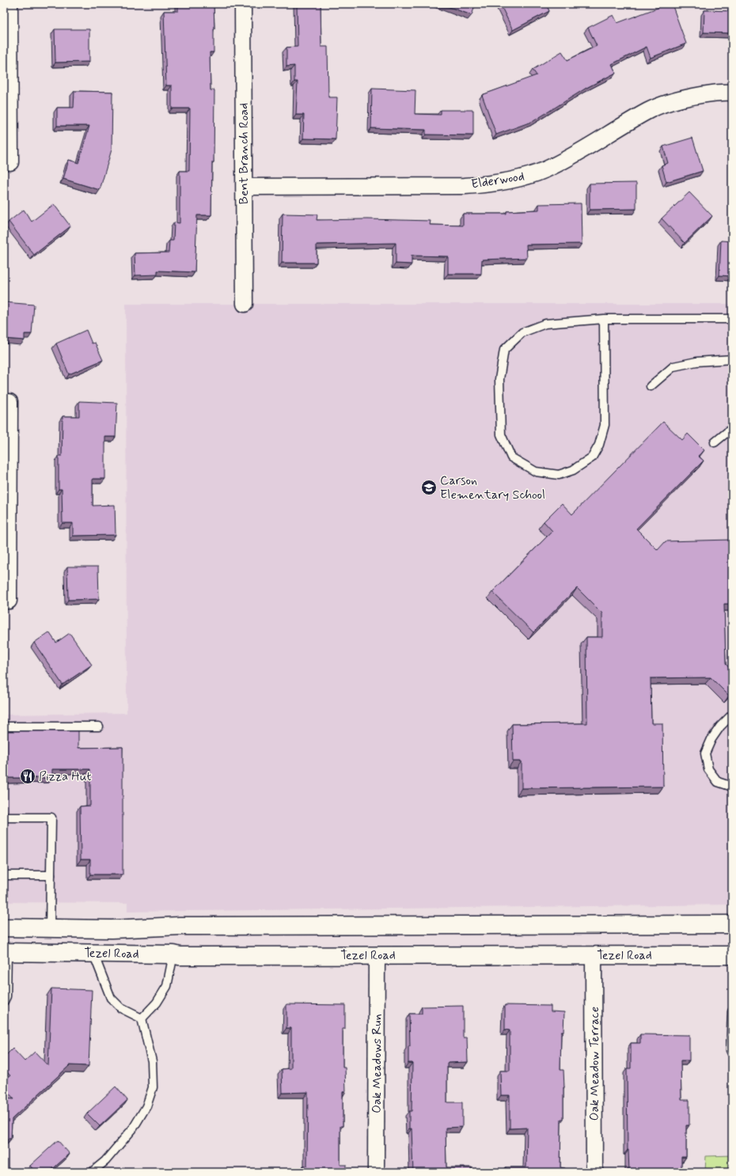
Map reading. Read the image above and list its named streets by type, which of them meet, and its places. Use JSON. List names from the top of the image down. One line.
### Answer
{"streets":{"main road":["Tezel Road"],"street":["Bent Branch Road","Elderwood","Oak Meadows Run","Oak Meadow Terrace"]},"crossings":[["Bent Branch Road","Elderwood"],["Tezel Road","Oak Meadows Run"],["Tezel Road","Oak Meadow Terrace"]],"places":{"school or university":["Carson Elementary School"],"restaurant":["Pizza Hut"]}}
